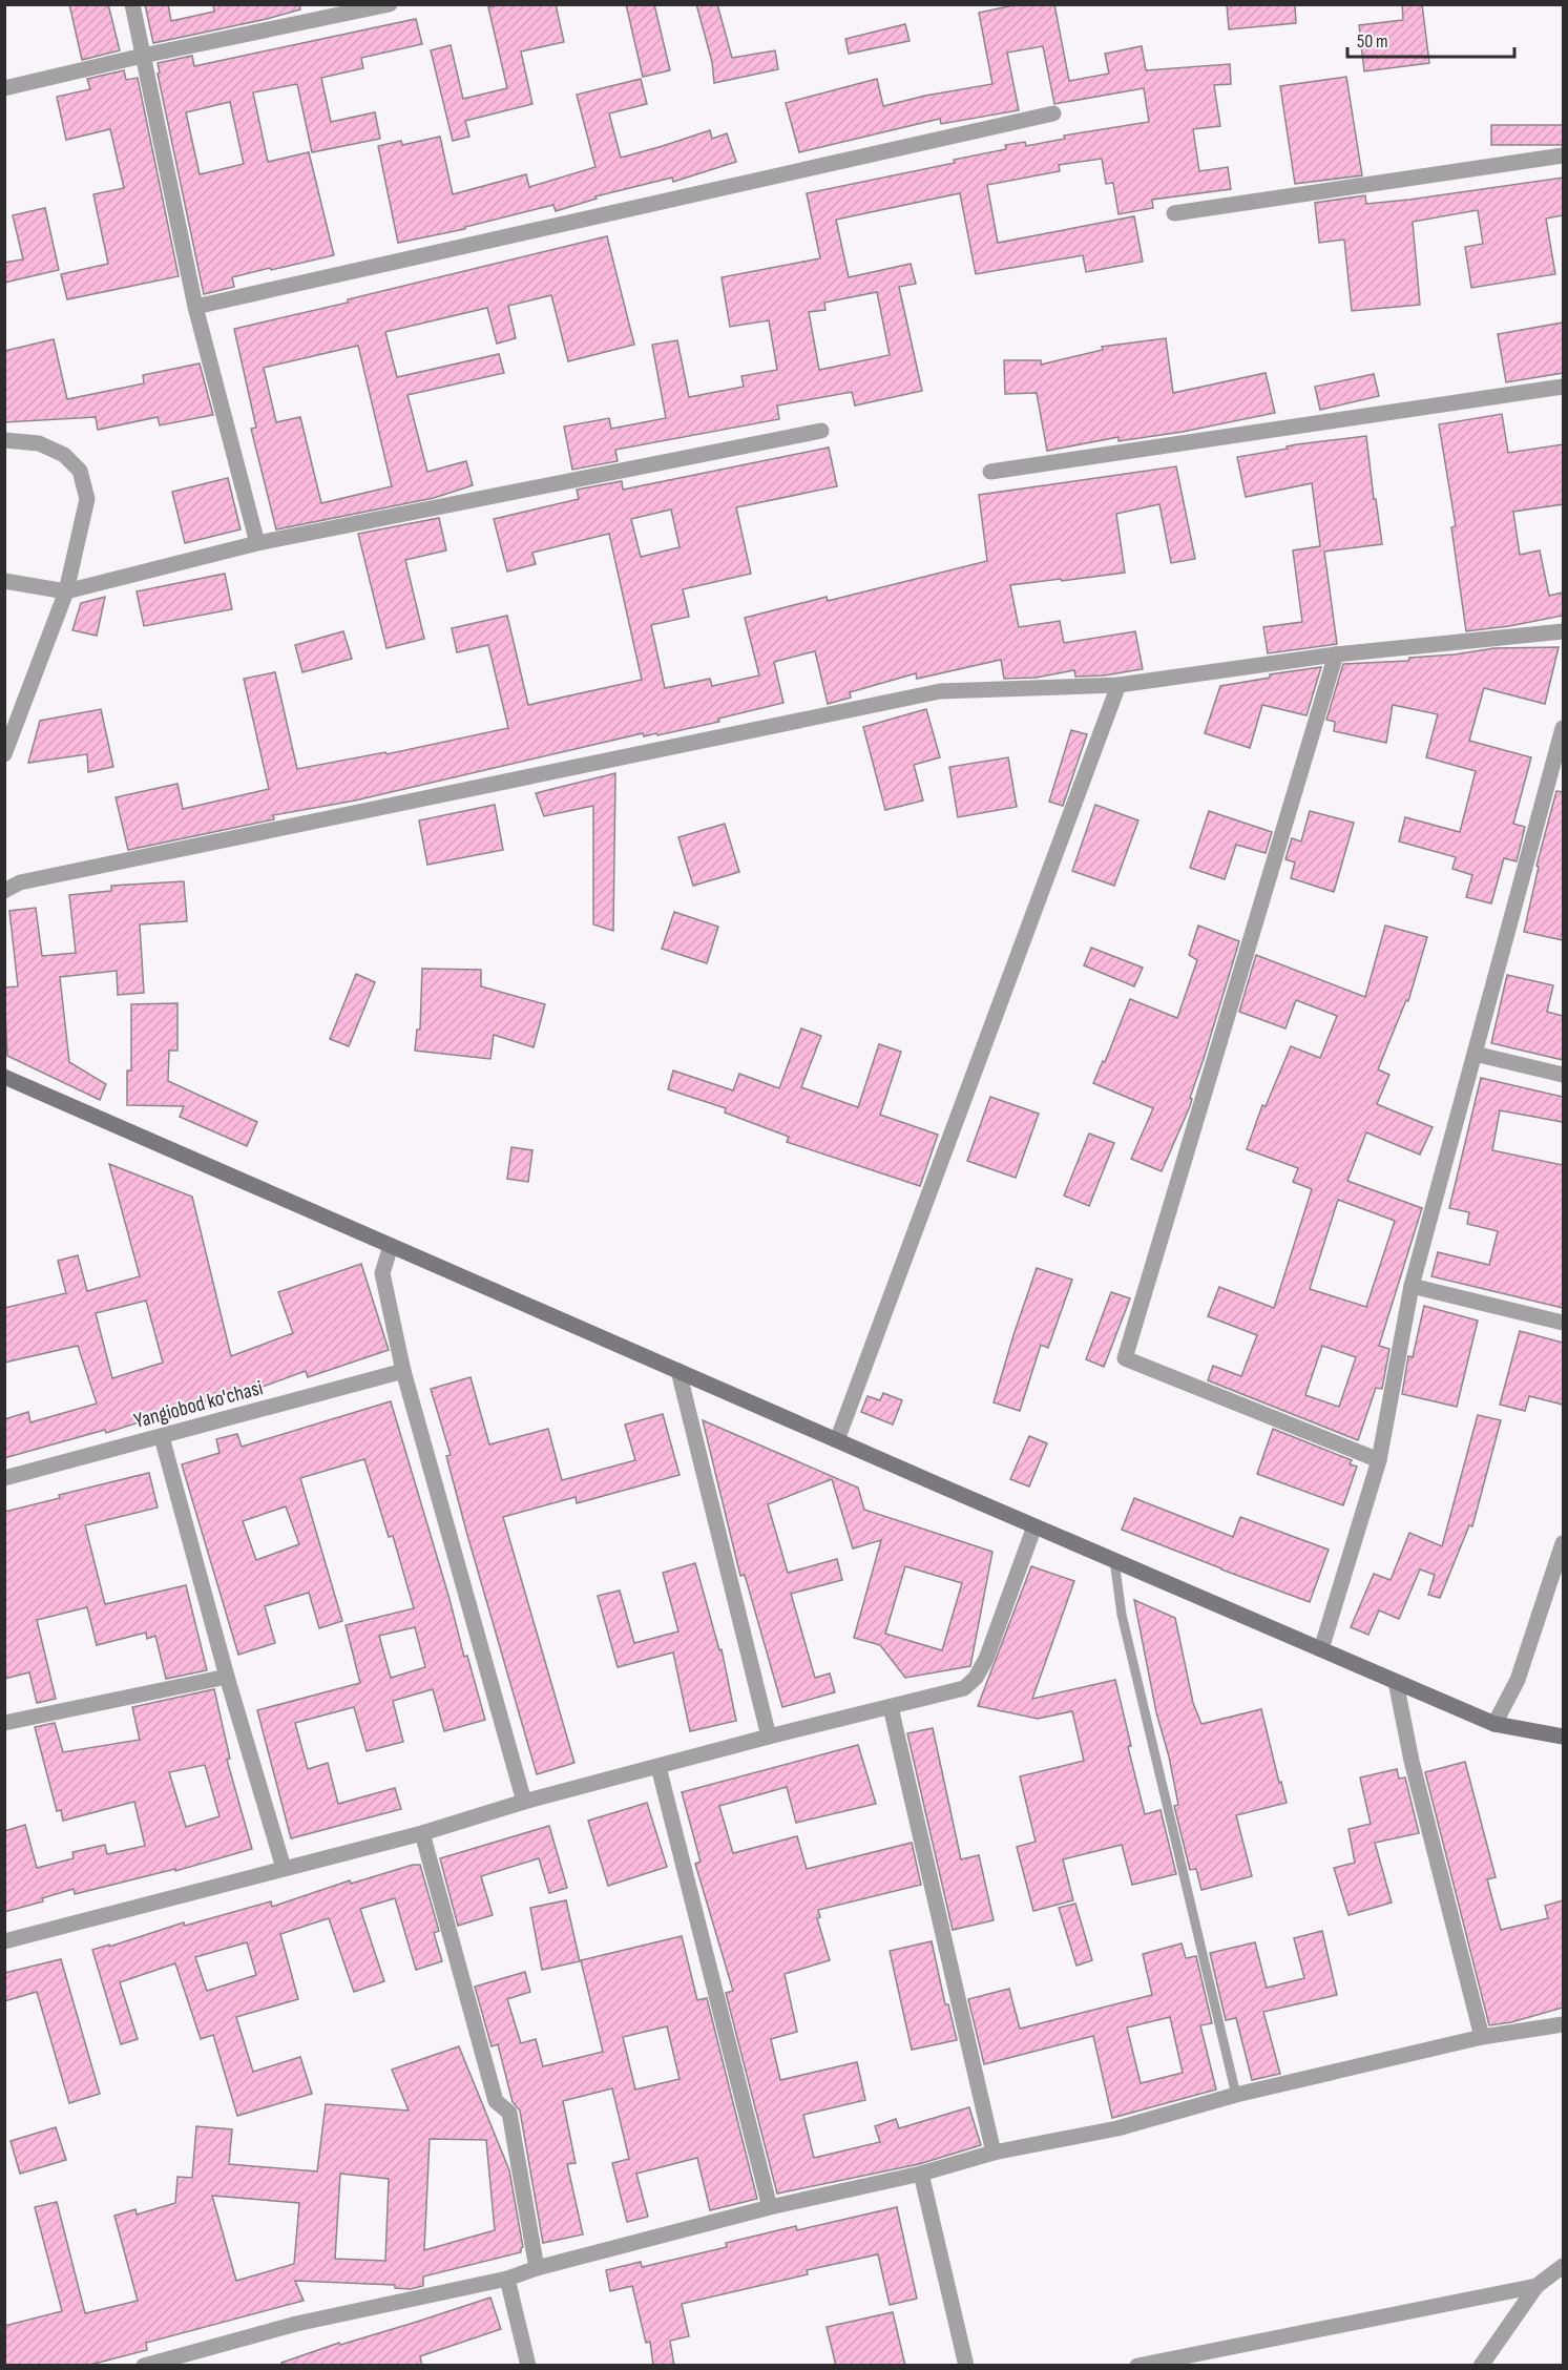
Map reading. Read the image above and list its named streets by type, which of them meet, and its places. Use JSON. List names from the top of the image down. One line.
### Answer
{"streets":{"street":["Yangiobod ko'chasi"]},"scale_bar":"50 m"}
